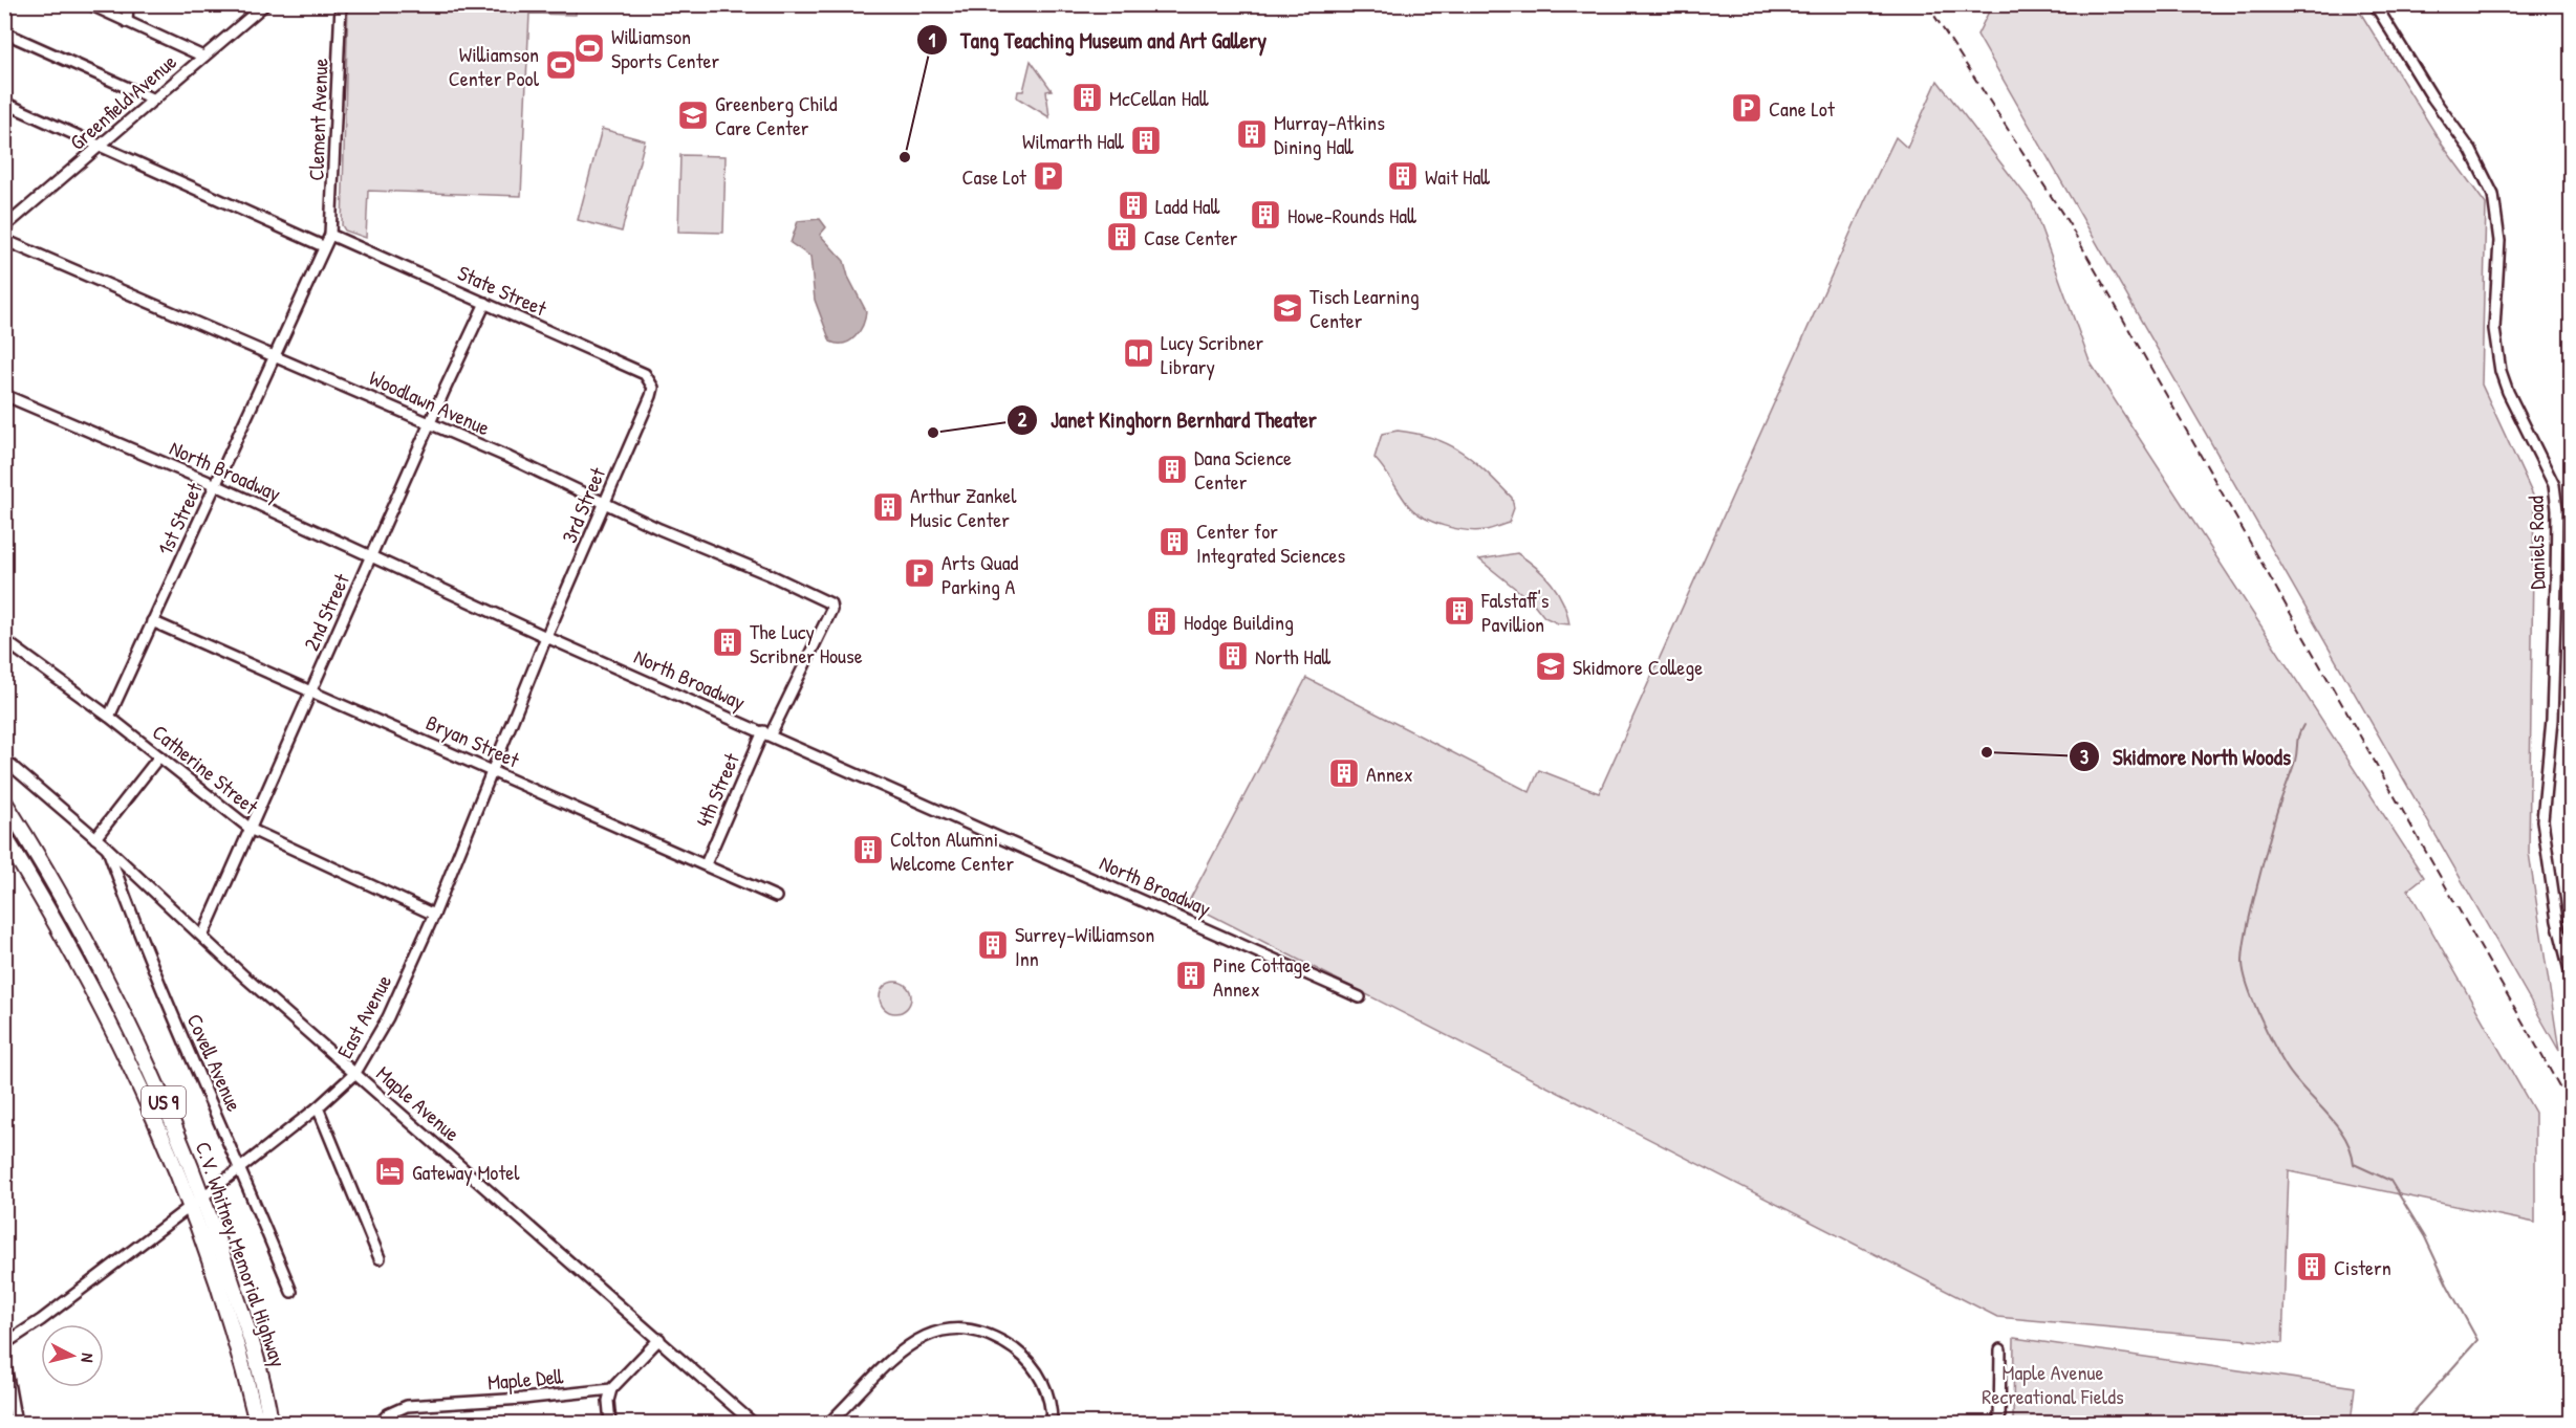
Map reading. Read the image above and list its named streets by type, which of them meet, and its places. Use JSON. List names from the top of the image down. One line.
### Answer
{"streets":{"highway":["US 9","C.V. Whitney Memorial Highway"],"street":["Greenfield Avenue","Clement Avenue","State Street","Woodlawn Avenue","North Broadway","3rd Street","1st Street","Daniels Road","2nd Street","Bryan Street","Catherine Street","4th Street","East Avenue","Covell Avenue","Maple Avenue","Maple Dell"]},"crossings":[["Clement Avenue","State Street"],["Clement Avenue","1st Street"],["State Street","3rd Street"],["State Street","1st Street"],["State Street","2nd Street"],["Woodlawn Avenue","3rd Street"],["Woodlawn Avenue","1st Street"],["Woodlawn Avenue","2nd Street"],["Woodlawn Avenue","4th Street"],["North Broadway","3rd Street"],["North Broadway","1st Street"],["North Broadway","2nd Street"],["North Broadway","4th Street"],["North Broadway","East Avenue"],["3rd Street","East Avenue"],["1st Street","Bryan Street"],["1st Street","Catherine Street"],["2nd Street","Bryan Street"],["2nd Street","Catherine Street"],["2nd Street","Maple Avenue"],["Bryan Street","4th Street"],["Bryan Street","East Avenue"],["Catherine Street","East Avenue"],["East Avenue","Covell Avenue"],["East Avenue","Maple Avenue"],["East Avenue","C.V. Whitney Memorial Highway"],["Covell Avenue","Maple Avenue"]],"parks":["Maple Avenue Recreational Fields"],"places":{"sports":["Williamson Sports Center","Williamson Center Pool"],"building":["McCellan Hall","Murray-Atkins Dining Hall","Wilmarth Hall","Wait Hall","Ladd Hall","Howe-Rounds Hall","Case Center","Dana Science Center","Arthur Zankel Music Center","Center for Integrated Sciences","Falstaff's Pavillion","Hodge Building","The Lucy Scribner House","North Hall","Annex","Colton Alumni Welcome Center","Surrey-Williamson Inn","Pine Cottage Annex","Cistern"],"parking":["Cane Lot","Case Lot","Arts Quad Parking A"],"school or university":["Greenberg Child Care Center","Tisch Learning Center","Skidmore College"],"other":["Tang Teaching Museum and Art Gallery","Janet Kinghorn Bernhard Theater","Skidmore North Woods"],"library":["Lucy Scribner Library"],"hotel":["Gateway Motel"]},"north":"right"}
